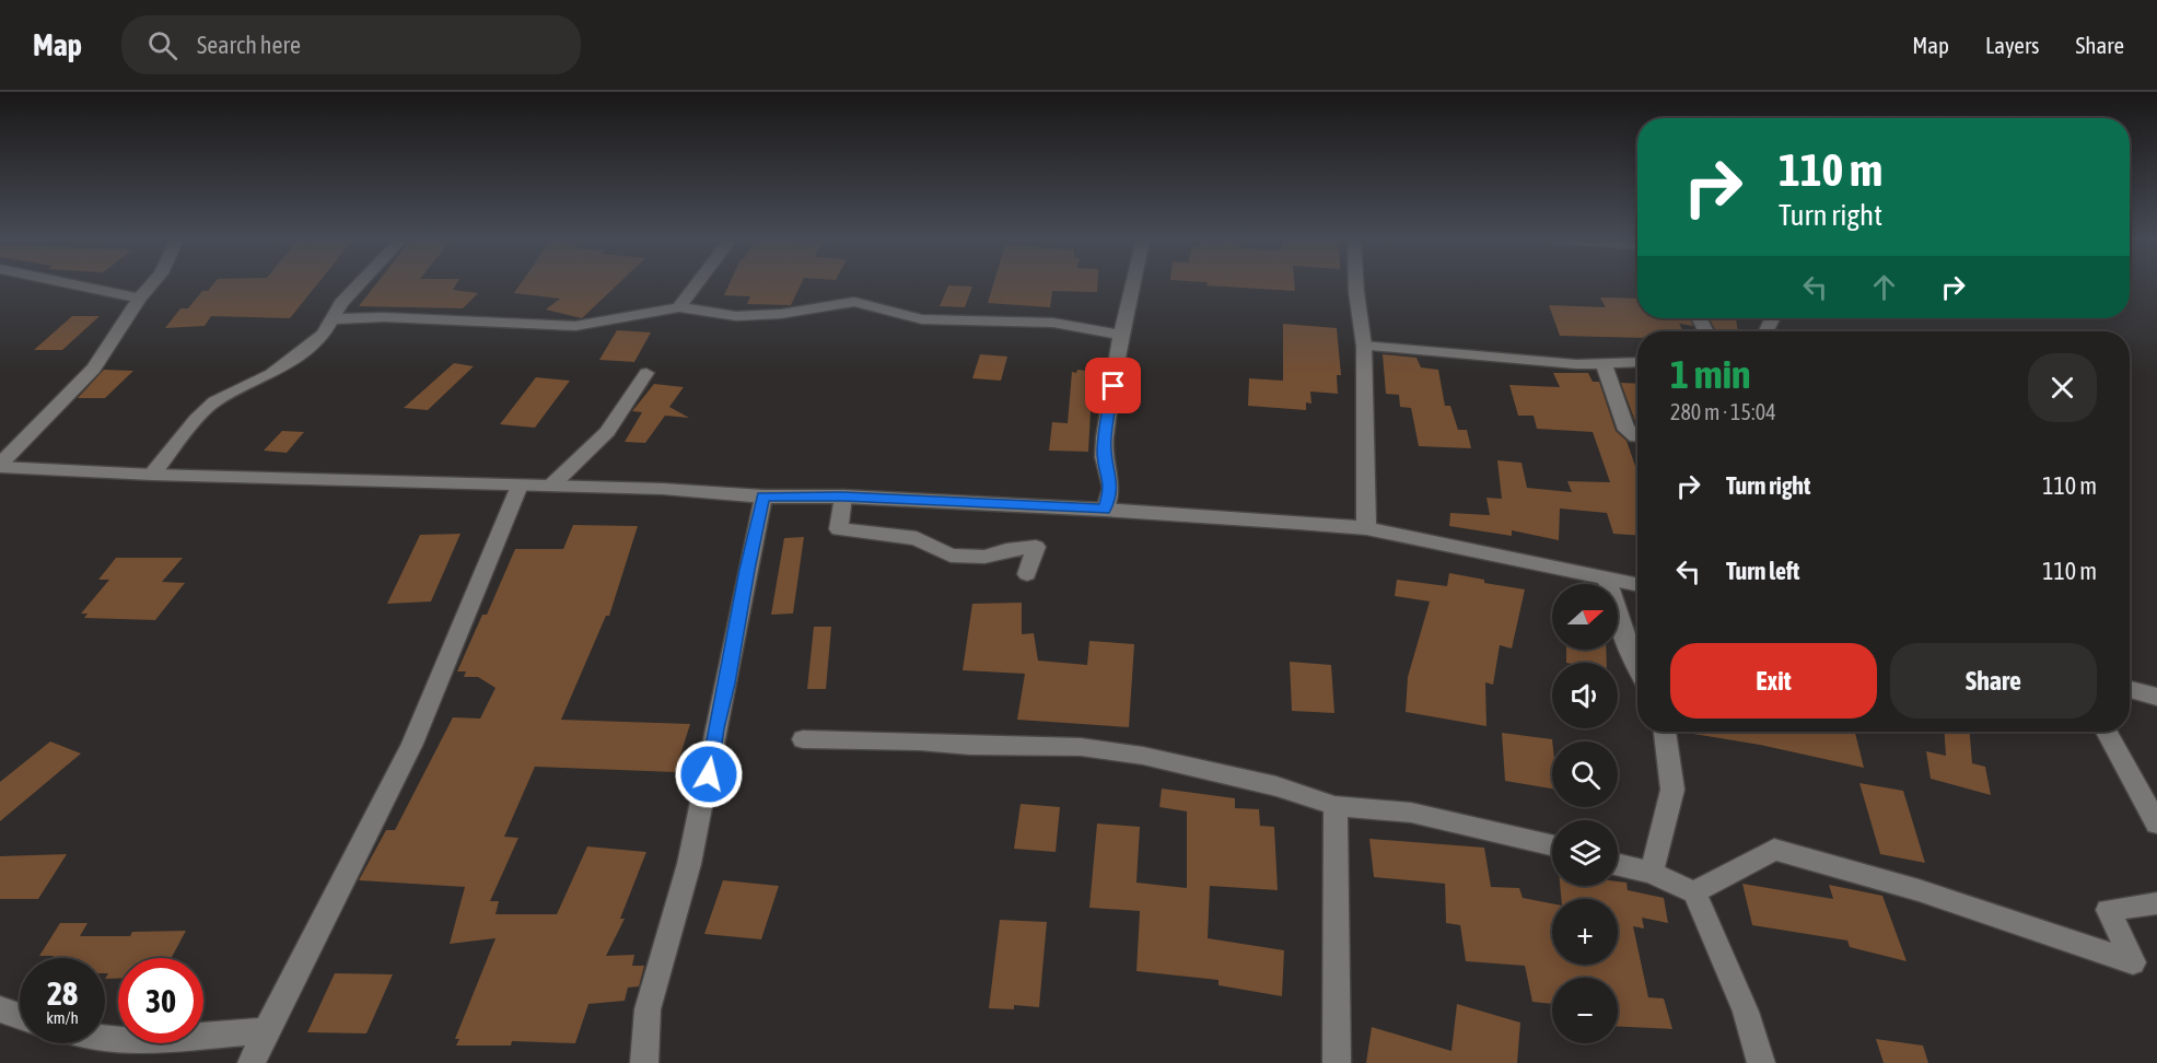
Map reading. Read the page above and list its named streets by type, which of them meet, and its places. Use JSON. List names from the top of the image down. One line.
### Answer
{"north":"right","page":{"header":"Map","search":"Search here","nav":["Map","Layers","Share"],"turn":["110 m","Turn right"],"heading":["1 min","280 m · 15:04"],"list":[{"name":"Turn right","value":"110 m"},{"name":"Turn left","value":"110 m"}],"map_buttons":["+","−"],"buttons":["Exit","Share"],"speed":"28 km/h","limit":"30"}}
